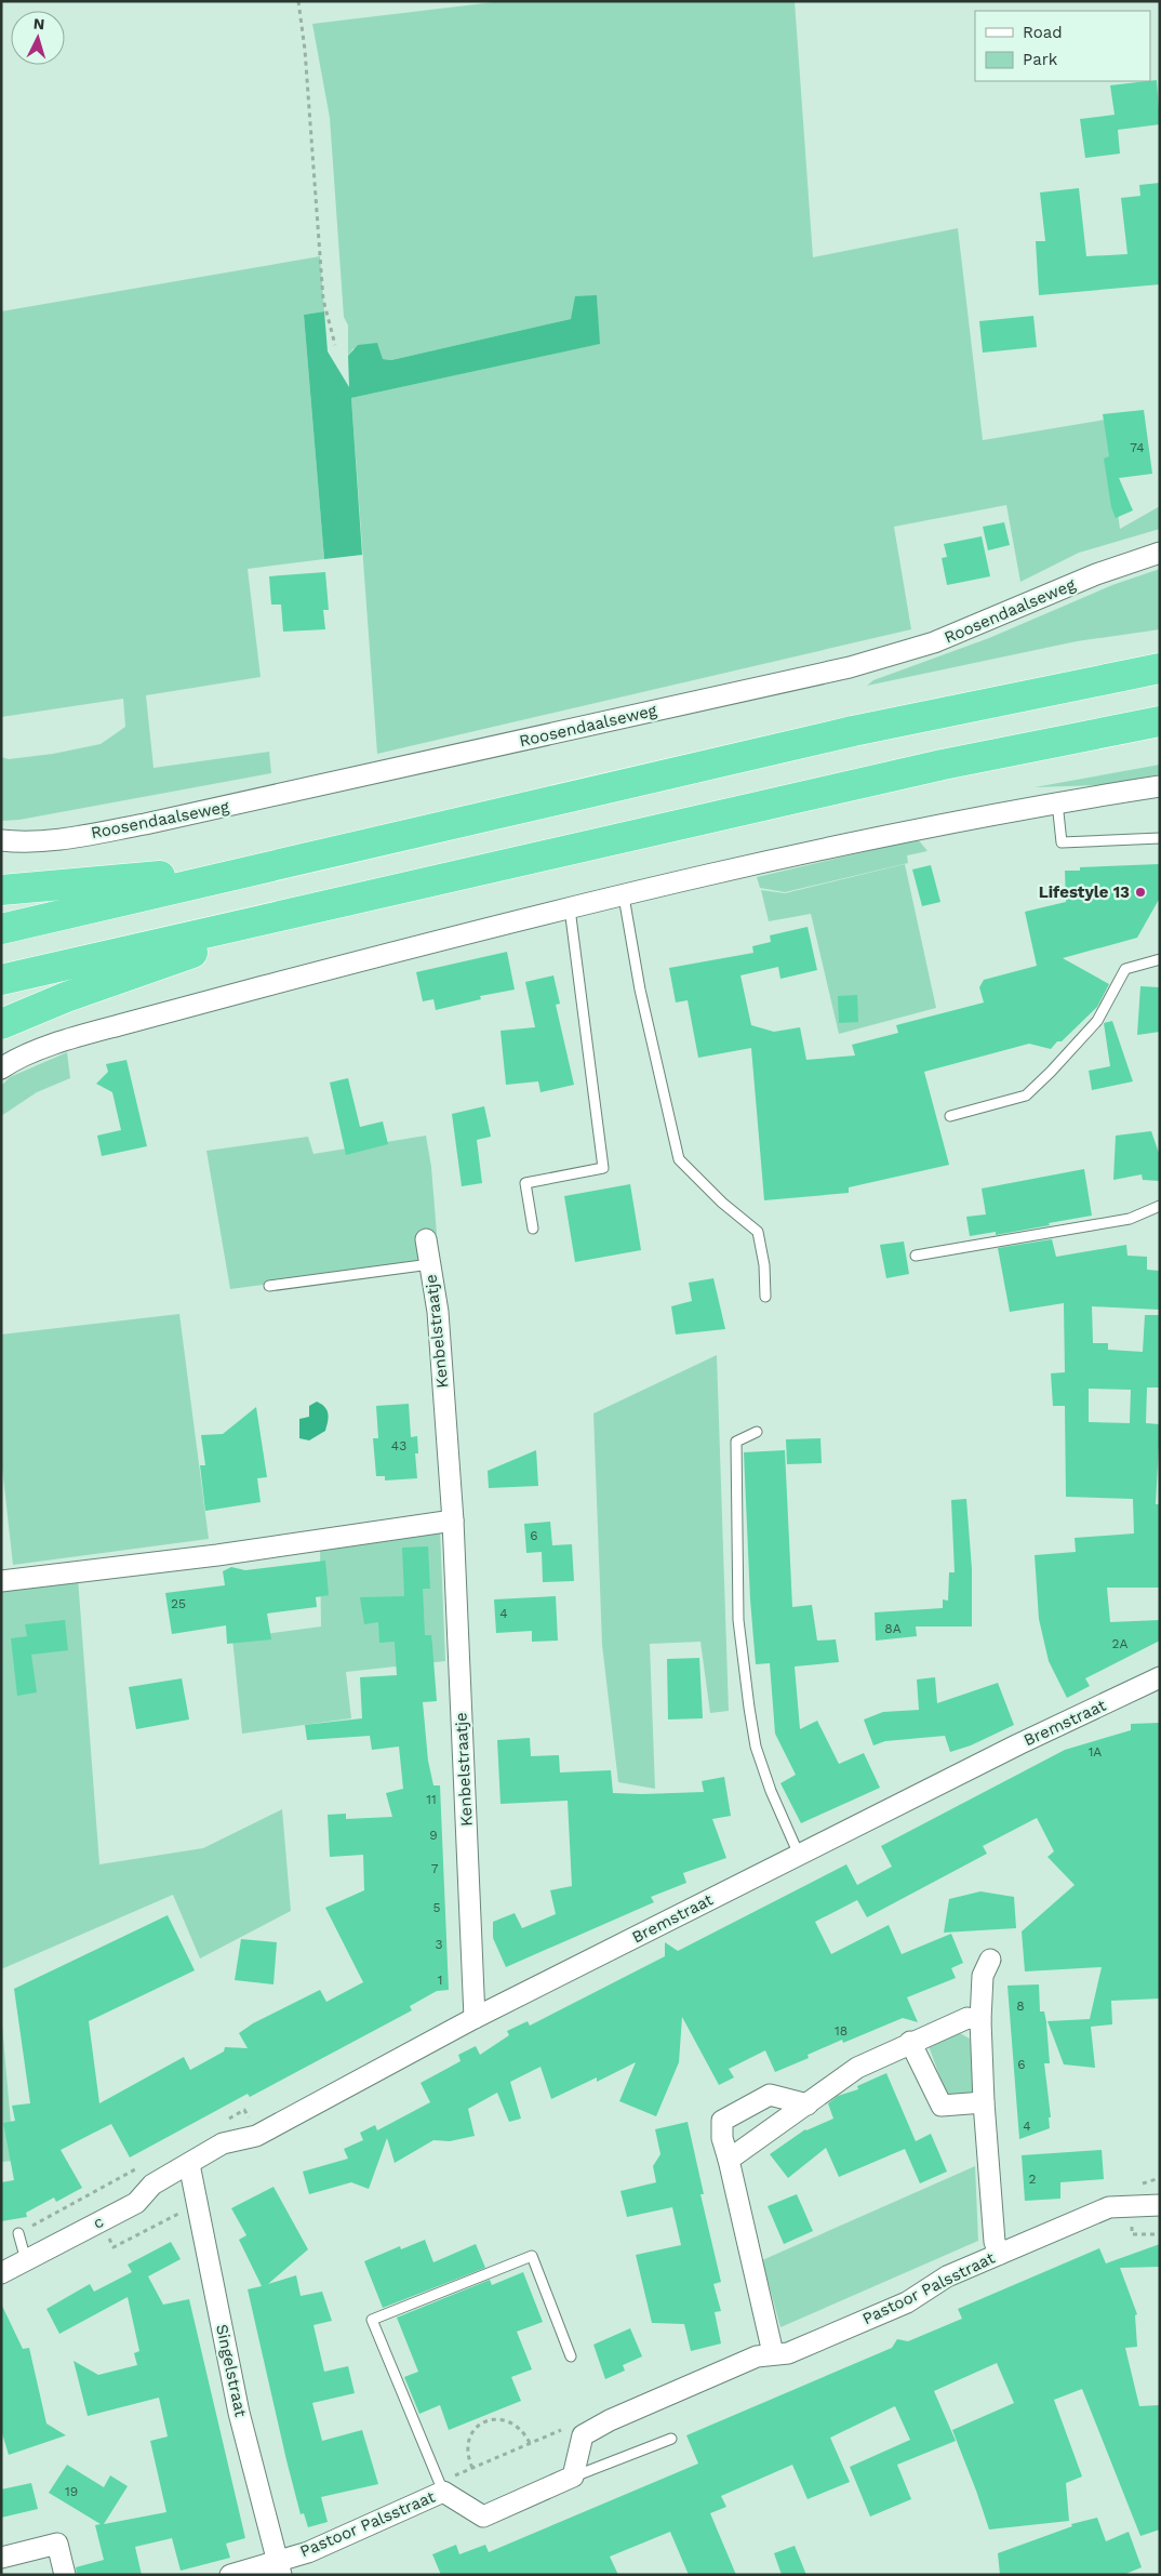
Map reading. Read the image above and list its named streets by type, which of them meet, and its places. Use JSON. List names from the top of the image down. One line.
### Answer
{"streets":{"street":["Roosendaalseweg","Kenbelstraatje","Bremstraat","c","Pastoor Palsstraat","Singelstraat"]},"crossings":[["Kenbelstraatje","Bremstraat"],["Bremstraat","c"],["Bremstraat","Singelstraat"],["c","Singelstraat"],["Pastoor Palsstraat","Singelstraat"]],"places":["Lifestyle 13"],"house_numbers":["74","43","6","25","4","8A","2A","1A","11","9","7","5","3","1","8","18","6","4","2","19"],"legend":["Road","Park"],"north":"top"}
